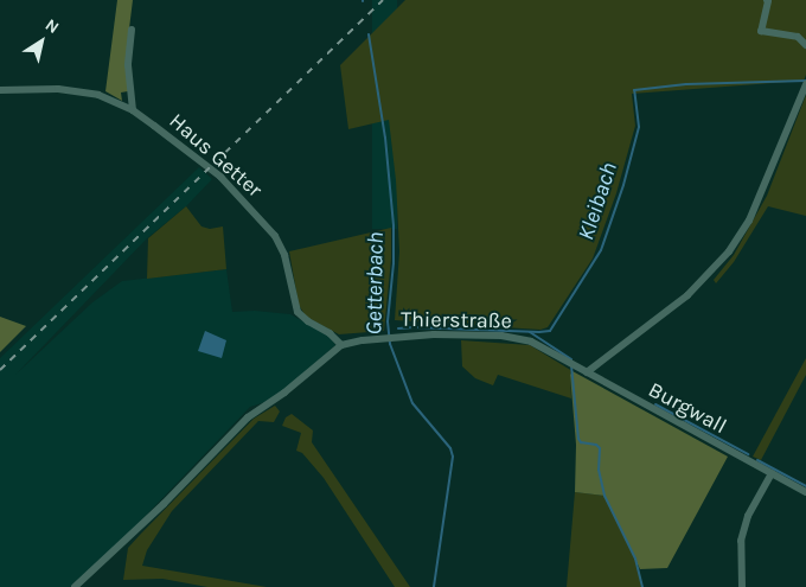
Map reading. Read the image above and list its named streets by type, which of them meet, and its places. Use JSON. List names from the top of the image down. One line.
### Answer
{"streets":{"street":["Haus Getter","Thierstraße","Burgwall"]},"crossings":[["Haus Getter","Thierstraße"],["Thierstraße","Burgwall"]],"water":["Kleibach","Getterbach"],"north":"top right"}
